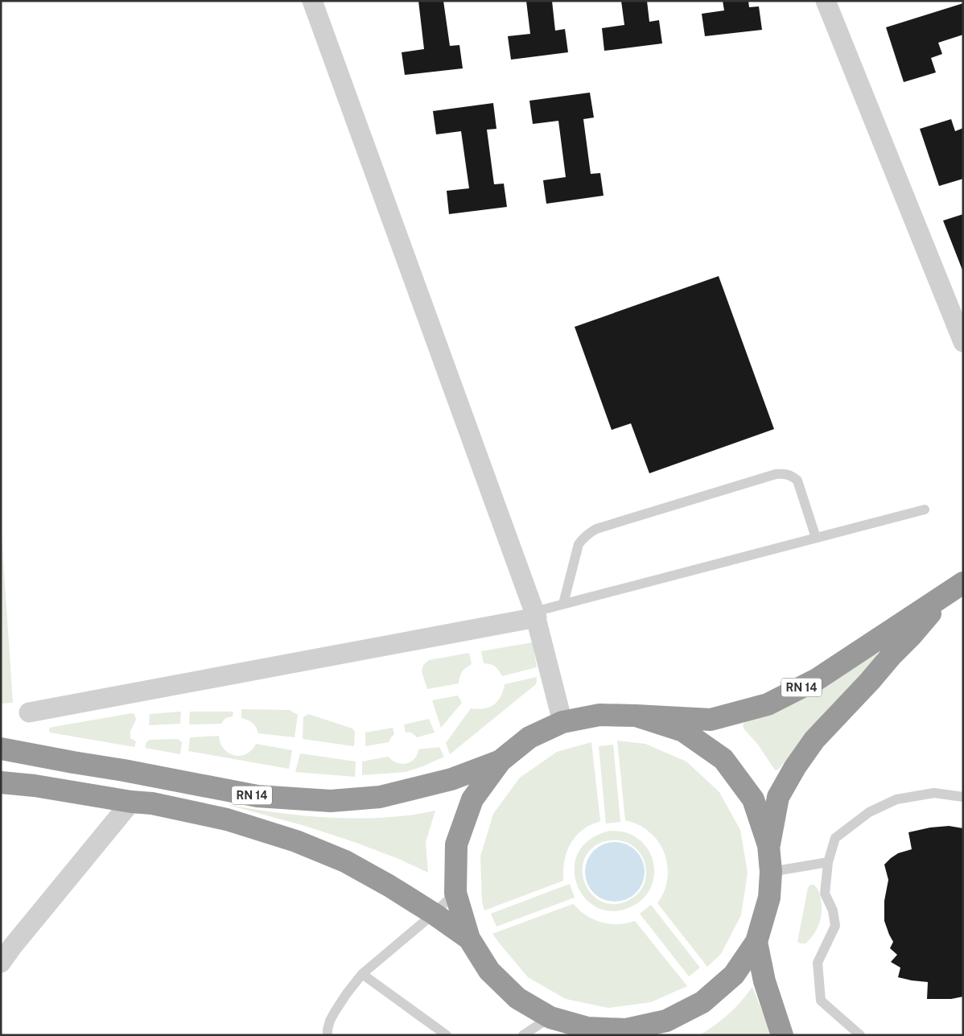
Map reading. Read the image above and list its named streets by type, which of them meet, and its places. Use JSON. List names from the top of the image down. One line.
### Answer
{"streets":{"highway":["RN 14"]}}
